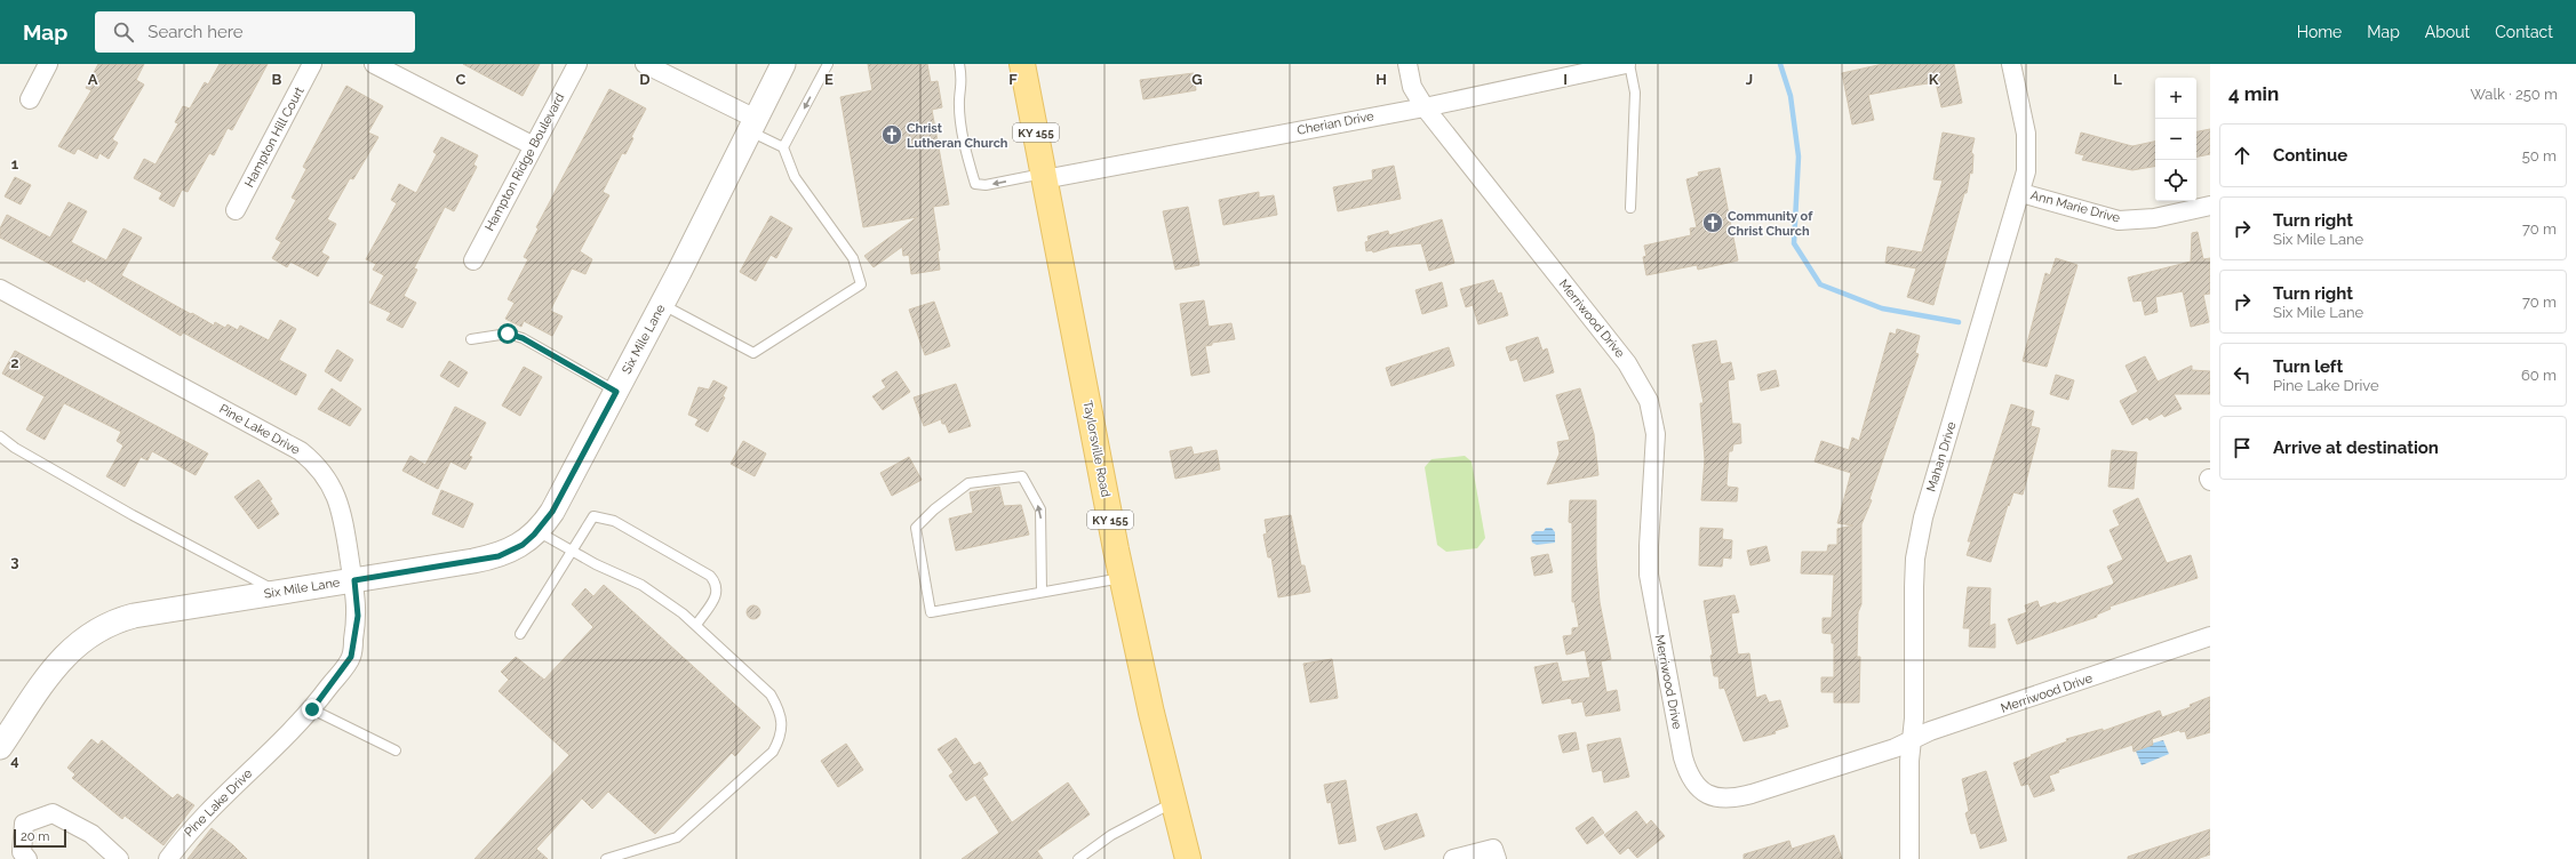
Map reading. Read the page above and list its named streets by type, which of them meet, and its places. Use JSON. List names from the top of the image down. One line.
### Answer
{"streets":{"main road":["KY 155","Taylorsville Road"],"street":["Cherian Drive","Hampton Hill Court","Hampton Ridge Boulevard","Ann Marie Drive","Merriwood Drive","Six Mile Lane","Pine Lake Drive","Mahan Drive"]},"crossings":[["Cherian Drive","Merriwood Drive"],["Cherian Drive","Taylorsville Road"],["Ann Marie Drive","Mahan Drive"],["Merriwood Drive","Mahan Drive"],["Six Mile Lane","Pine Lake Drive"]],"places":{"church":["Christ Lutheran Church","Community of Christ Church"]},"scale_bar":"20 m","page":{"header":"Map","search":"Search here","nav":["Home","Map","About","Contact"],"heading":["4 min","Walk · 250 m"],"map_buttons":["+","−"],"list":[["Continue","50 m"],["Turn right","Six Mile Lane","70 m"],["Turn right","Six Mile Lane","70 m"],["Turn left","Pine Lake Drive","60 m"],"Arrive at destination"],"scale":"20 m"},"grid":{"columns":["A","B","C","D","E","F","G","H","I","J","K","L"],"rows":["1","2","3","4"]}}
